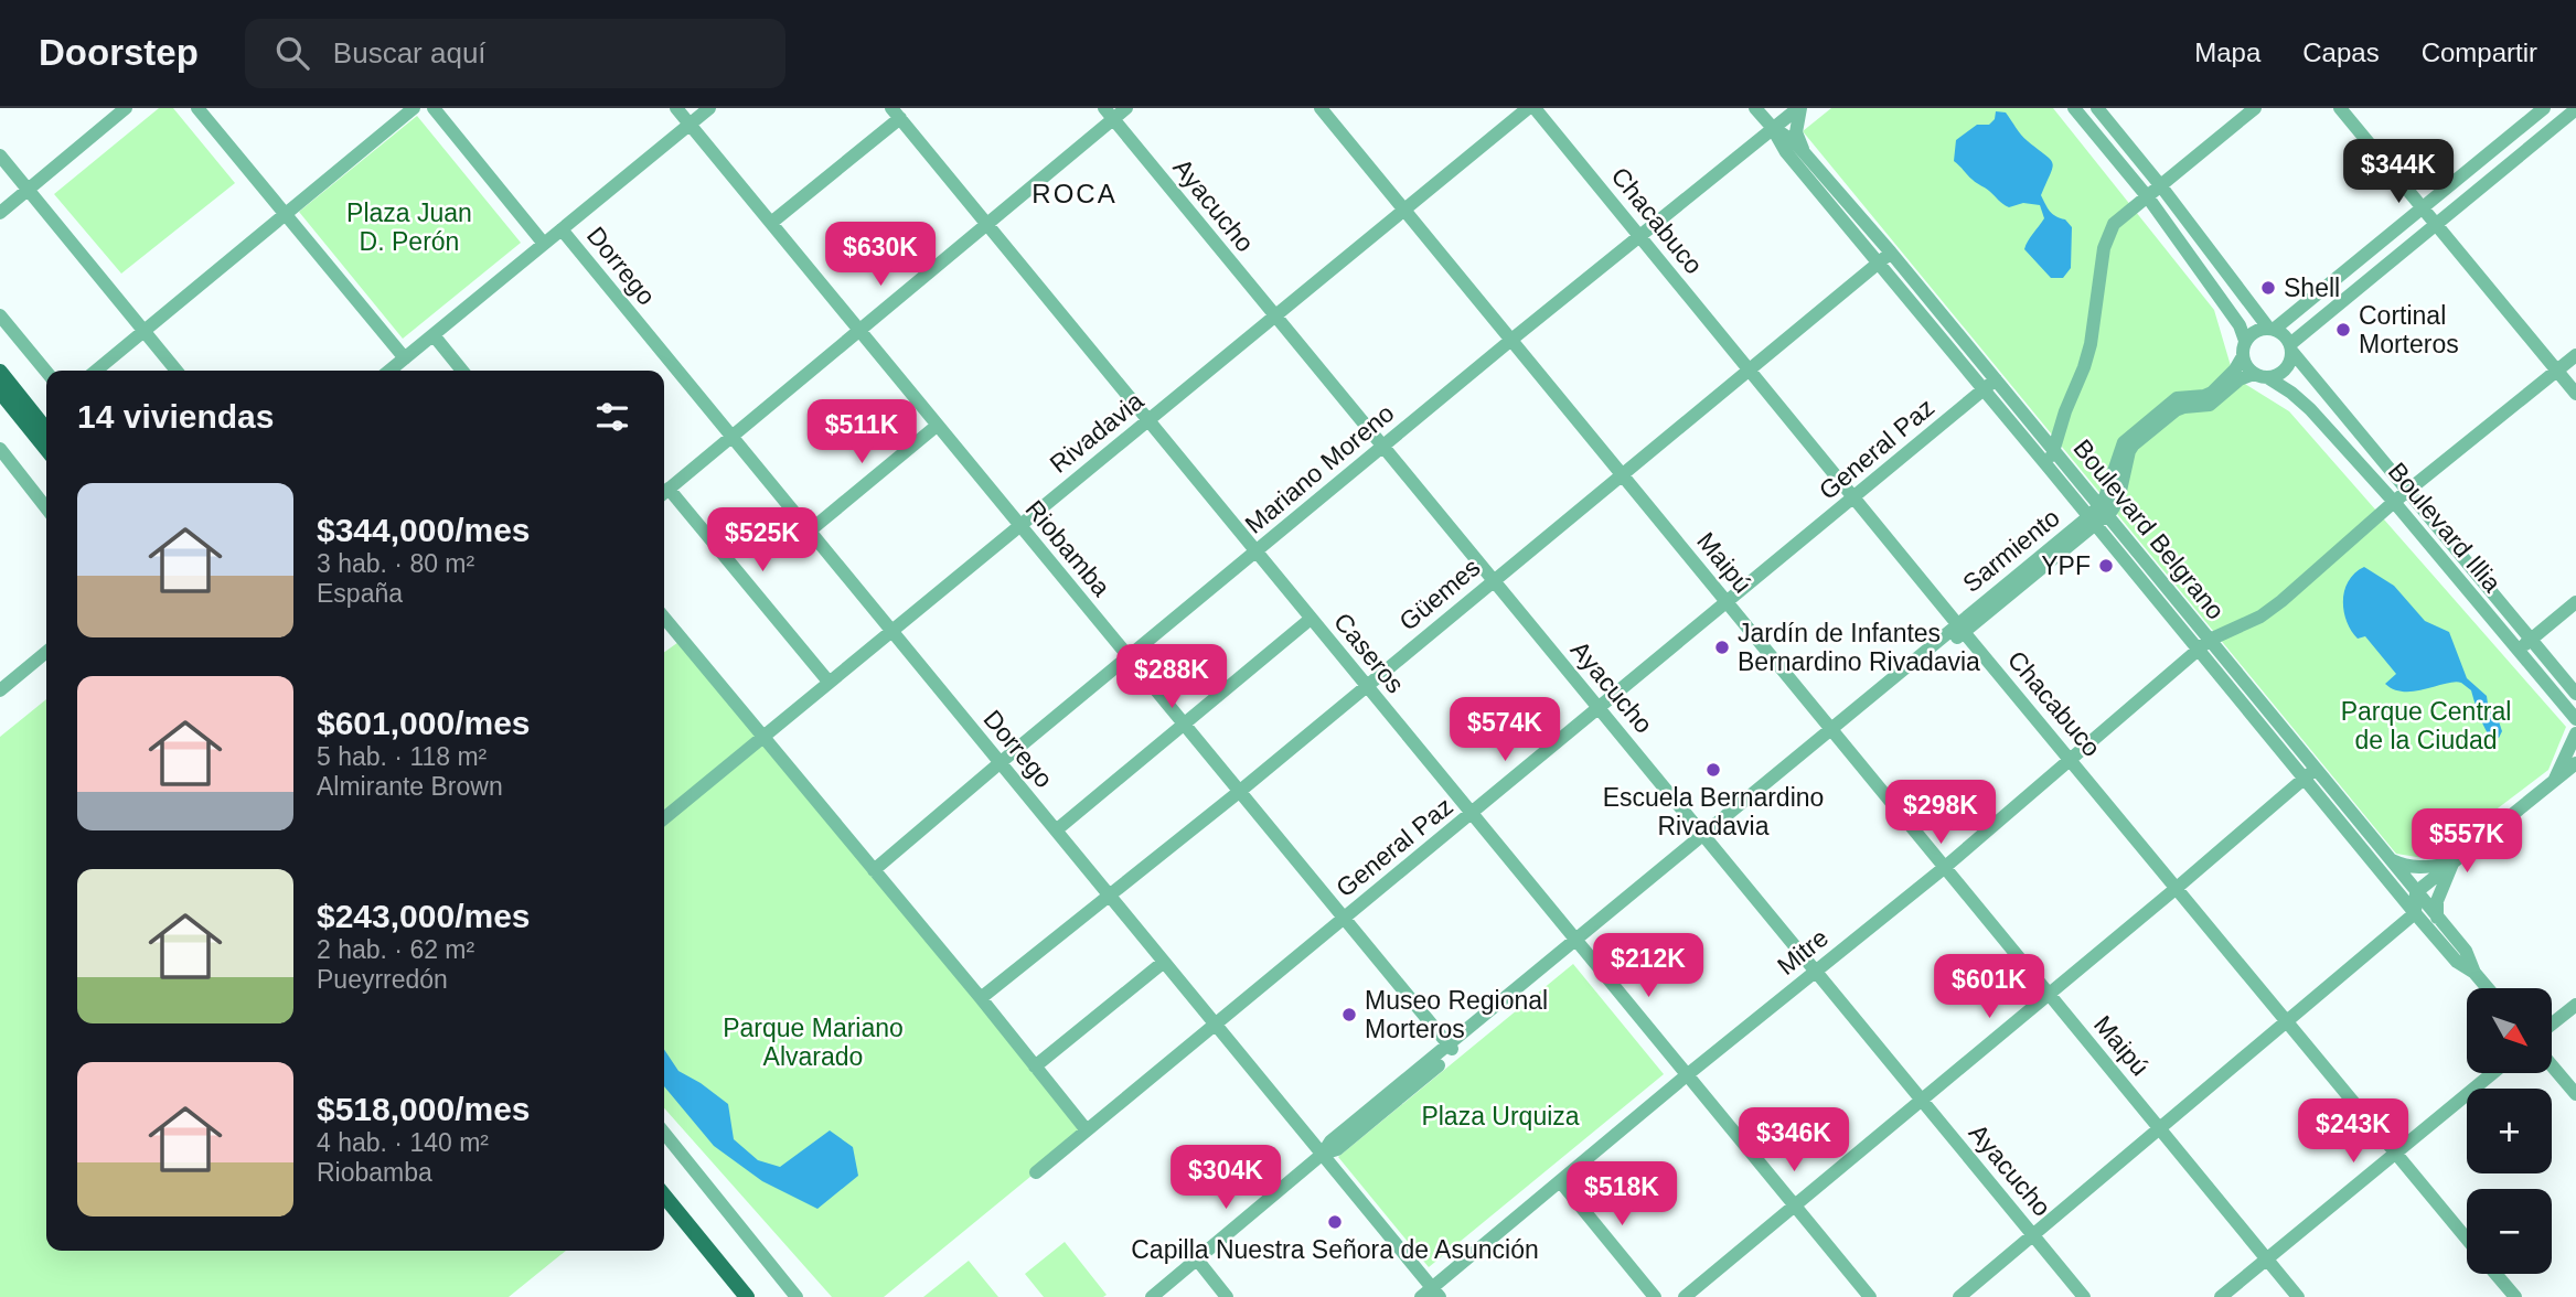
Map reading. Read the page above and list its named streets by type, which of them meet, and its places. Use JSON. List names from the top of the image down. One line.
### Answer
{"streets":{"street":["Ayacucho","Chacabuco","Dorrego","Rivadavia","General Paz","Mariano Moreno","Boulevard Illia","Boulevard Belgrano","Riobamba","Sarmiento","Maipú","Güemes","Caseros","Mitre"]},"crossings":[["Ayacucho","Rivadavia"],["Ayacucho","General Paz"],["Ayacucho","Mariano Moreno"],["Ayacucho","Sarmiento"],["Ayacucho","Güemes"],["Ayacucho","Mitre"],["Chacabuco","General Paz"],["Chacabuco","Mariano Moreno"],["Chacabuco","Sarmiento"],["Chacabuco","Güemes"],["Chacabuco","Mitre"],["Dorrego","Rivadavia"],["Dorrego","General Paz"],["Dorrego","Mariano Moreno"],["Dorrego","Sarmiento"],["Dorrego","Güemes"],["Dorrego","Mitre"],["Rivadavia","Riobamba"],["Rivadavia","Maipú"],["Rivadavia","Caseros"],["General Paz","Boulevard Belgrano"],["General Paz","Riobamba"],["General Paz","Maipú"],["General Paz","Caseros"],["Mariano Moreno","Boulevard Belgrano"],["Mariano Moreno","Riobamba"],["Mariano Moreno","Maipú"],["Mariano Moreno","Caseros"],["Boulevard Illia","Mitre"],["Boulevard Belgrano","Sarmiento"],["Boulevard Belgrano","Güemes"],["Boulevard Belgrano","Mitre"],["Riobamba","Sarmiento"],["Riobamba","Güemes"],["Sarmiento","Maipú"],["Sarmiento","Caseros"],["Maipú","Güemes"],["Maipú","Mitre"],["Güemes","Caseros"],["Caseros","Mitre"]],"districts":["ROCA"],"parks":["Plaza Juan D. Perón","Parque Central de la Ciudad","Parque Mariano Alvarado","Plaza Urquiza"],"places":["Shell","Cortinal Morteros","YPF","Jardín de Infantes Bernardino Rivadavia","Escuela Bernardino Rivadavia","Museo Regional Morteros","Capilla Nuestra Señora de Asunción"],"north":"bottom right","page":{"header":"Doorstep","search":"Buscar aquí","nav":["Mapa","Capas","Compartir"],"price":["$344K","$630K","$511K","$525K","$288K","$574K","$298K","$557K","$212K","$601K","$243K","$346K","$304K","$518K"],"heading":"14 viviendas","list":[{"name":"$344,000/mes","note":"3 hab. · 80 m² · España"},{"name":"$601,000/mes","note":"5 hab. · 118 m² · Almirante Brown"},{"name":"$243,000/mes","note":"2 hab. · 62 m² · Pueyrredón"},{"name":"$518,000/mes","note":"4 hab. · 140 m² · Riobamba"}],"map_buttons":["+","−"]}}
